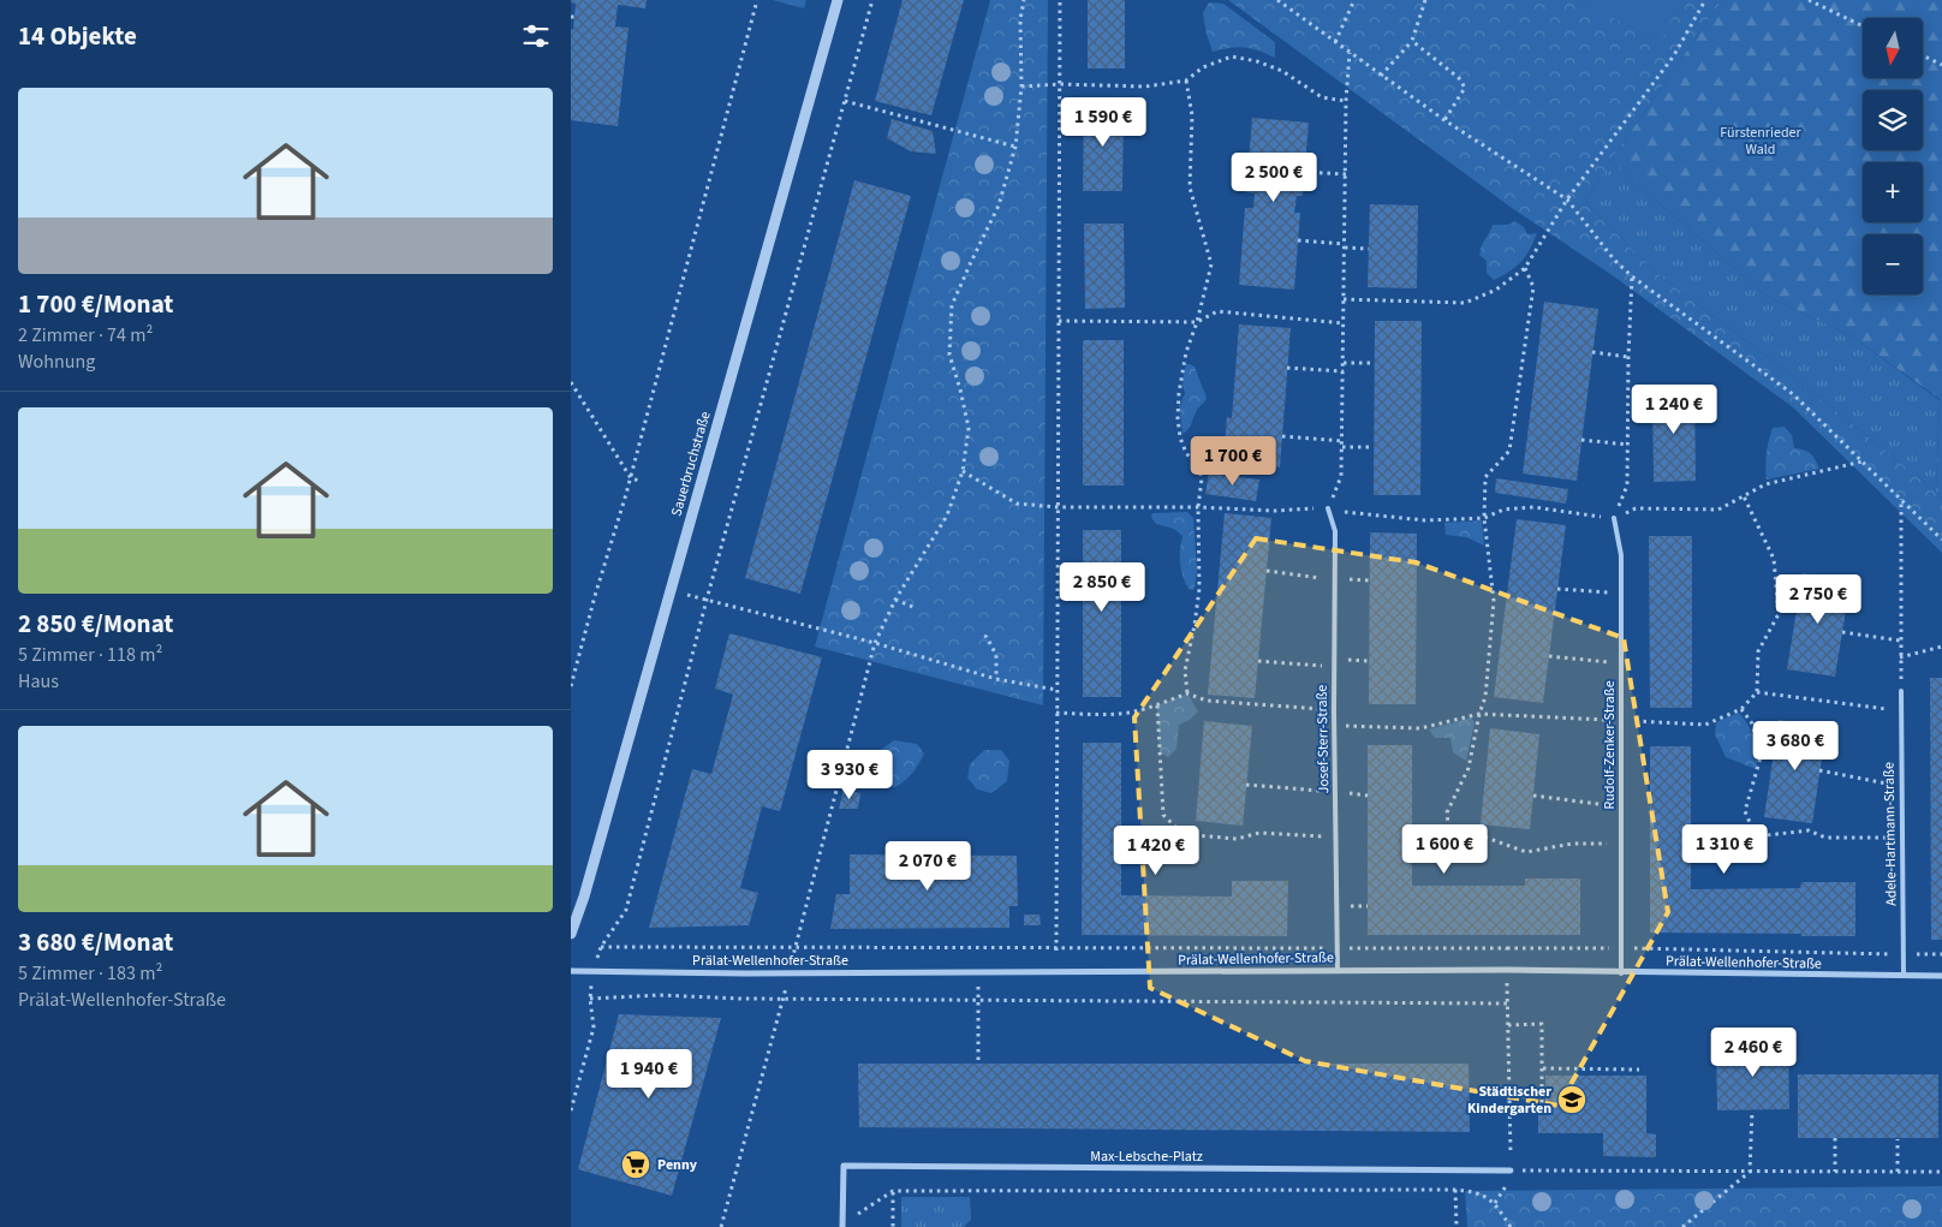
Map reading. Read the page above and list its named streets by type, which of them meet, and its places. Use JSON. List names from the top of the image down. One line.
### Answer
{"streets":{"street":["Sauerbruchstraße","Prälat-Wellenhofer-Straße","Max-Lebsche-Platz"],"lane":["Josef-Sterr-Straße","Rudolf-Zenker-Straße","Adele-Hartmann-Straße"]},"crossings":[["Josef-Sterr-Straße","Prälat-Wellenhofer-Straße"],["Rudolf-Zenker-Straße","Prälat-Wellenhofer-Straße"],["Adele-Hartmann-Straße","Prälat-Wellenhofer-Straße"]],"parks":["Fürstenrieder Wald"],"places":{"school or university":["Städtischer Kindergarten"],"supermarket":["Penny"]},"north":"bottom","page":{"heading":"14 Objekte","map_buttons":["+","−"],"list":[{"name":"1 700 €/Monat","note":"2 Zimmer · 74 m² · Wohnung"},{"name":"2 850 €/Monat","note":"5 Zimmer · 118 m² · Haus"},{"name":"3 680 €/Monat","note":"5 Zimmer · 183 m² · Prälat-Wellenhofer-Straße"}],"price":["1 590 €","2 500 €","1 240 €","1 700 €","2 850 €","2 750 €","3 680 €","3 930 €","1 600 €","1 310 €","1 420 €","2 070 €","2 460 €","1 940 €"]}}
